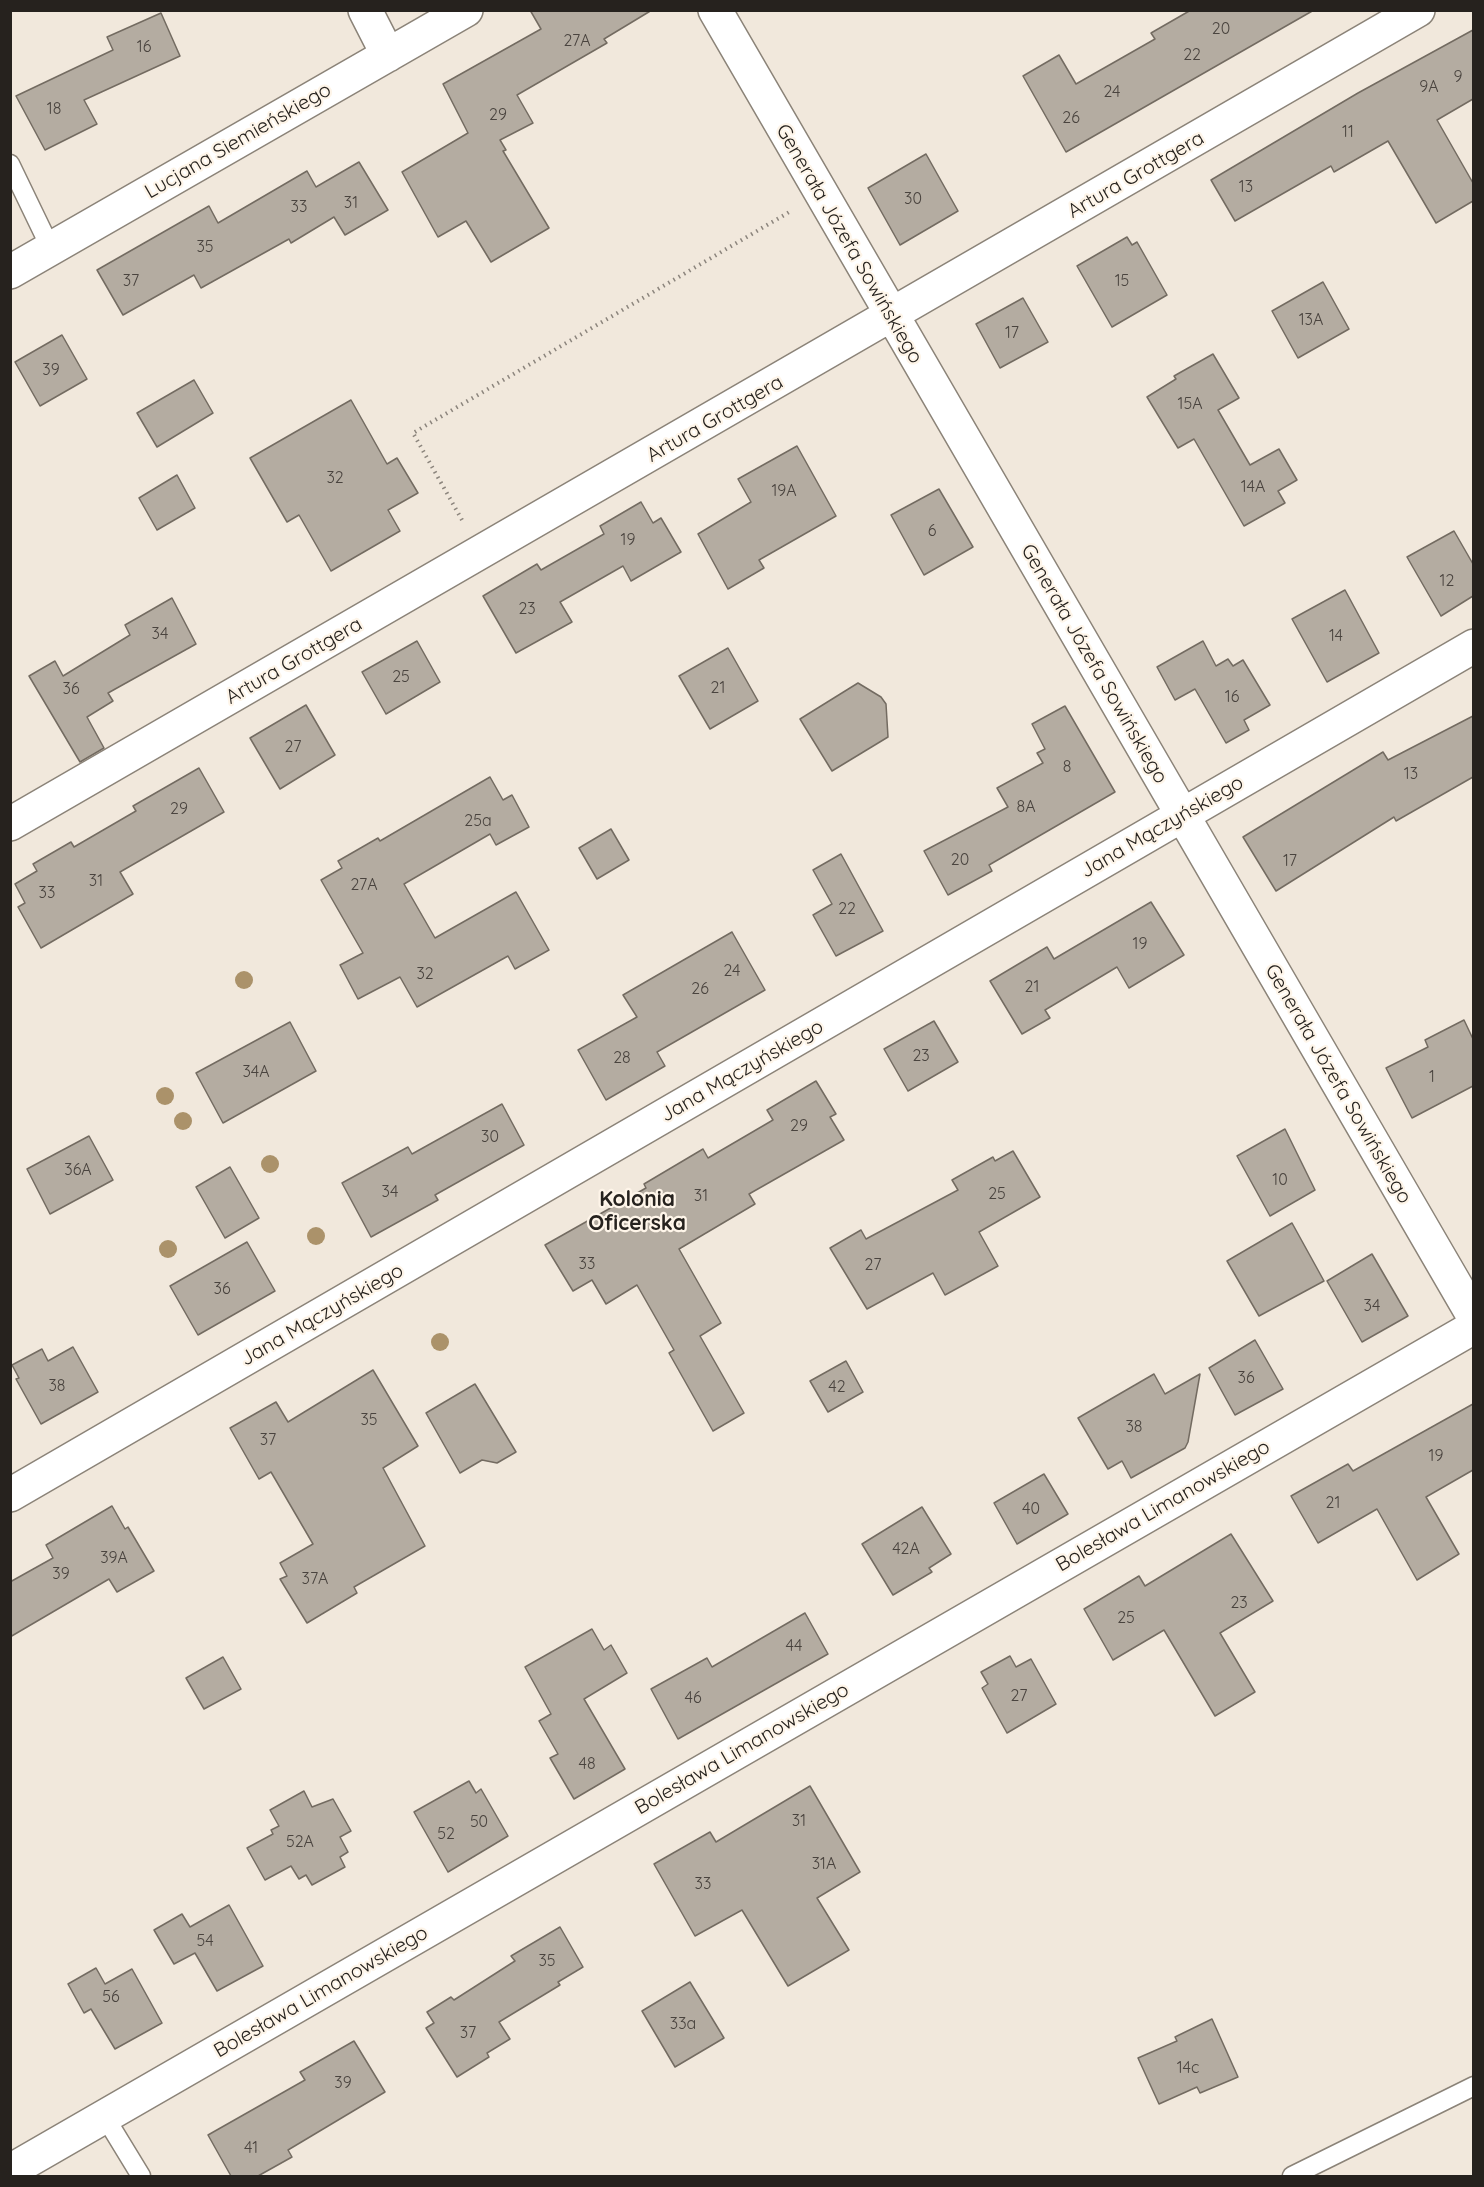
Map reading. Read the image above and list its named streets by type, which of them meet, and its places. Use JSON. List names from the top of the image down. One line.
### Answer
{"streets":{"street":["Lucjana Siemieńskiego","Artura Grottgera","Generała Józefa Sowińskiego","Jana Mączyńskiego","Bolesława Limanowskiego"]},"crossings":[["Artura Grottgera","Generała Józefa Sowińskiego"],["Generała Józefa Sowińskiego","Jana Mączyńskiego"]],"districts":["Kolonia Oficerska"],"house_numbers":["20","27A","16","22","9","9A","24","18","29","26","11","13","30","31","33","35","37","15","13A","17","39","15A","32","14A","19A","6","19","12","23","34","14","25","21","36","16","27","8","13","8A","29","25a","20","17","31","27A","33","22","19","24","32","21","26","23","28","34A","1","29","30","36A","10","34","25","31","33","27","36","34","36","38","42","35","38","37","19","21","40","42A","39A","39","37A","23","25","44","27","46","48","31","50","52","52A","31A","33","54","35","56","33a","37","14c","39","41"]}
